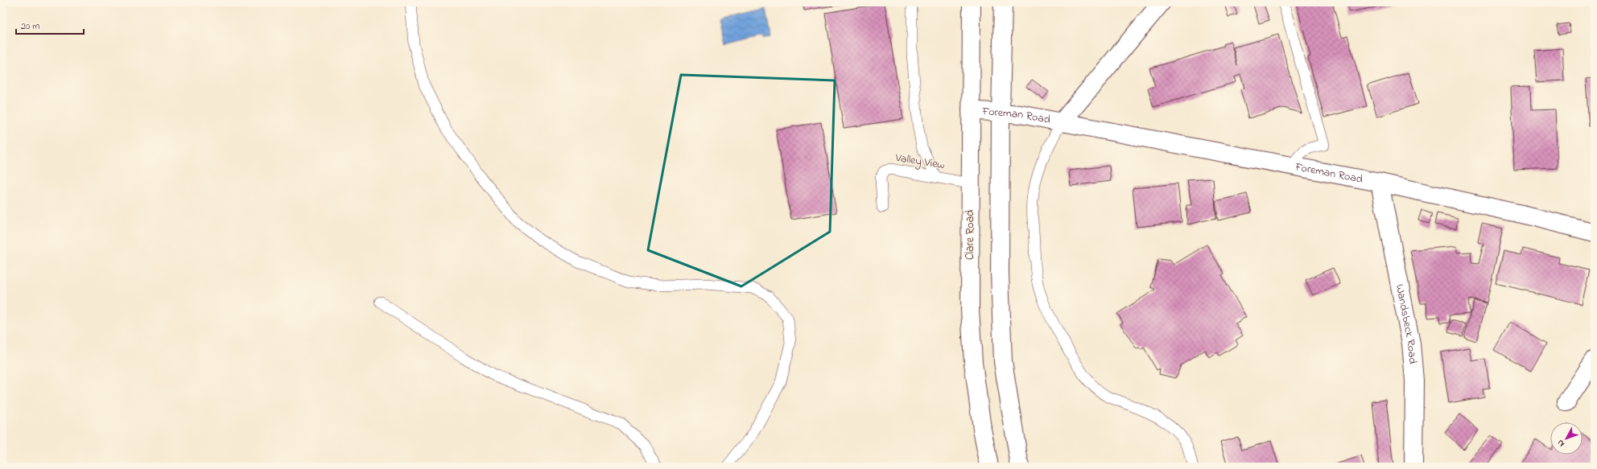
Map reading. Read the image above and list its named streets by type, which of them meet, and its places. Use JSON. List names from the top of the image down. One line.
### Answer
{"streets":{"street":["Foreman Road","Clare Road","Wandsbeck Road"],"lane":["Valley View"]},"crossings":[["Foreman Road","Clare Road"],["Foreman Road","Wandsbeck Road"],["Valley View","Clare Road"]],"scale_bar":"20 m","north":"bottom left"}
